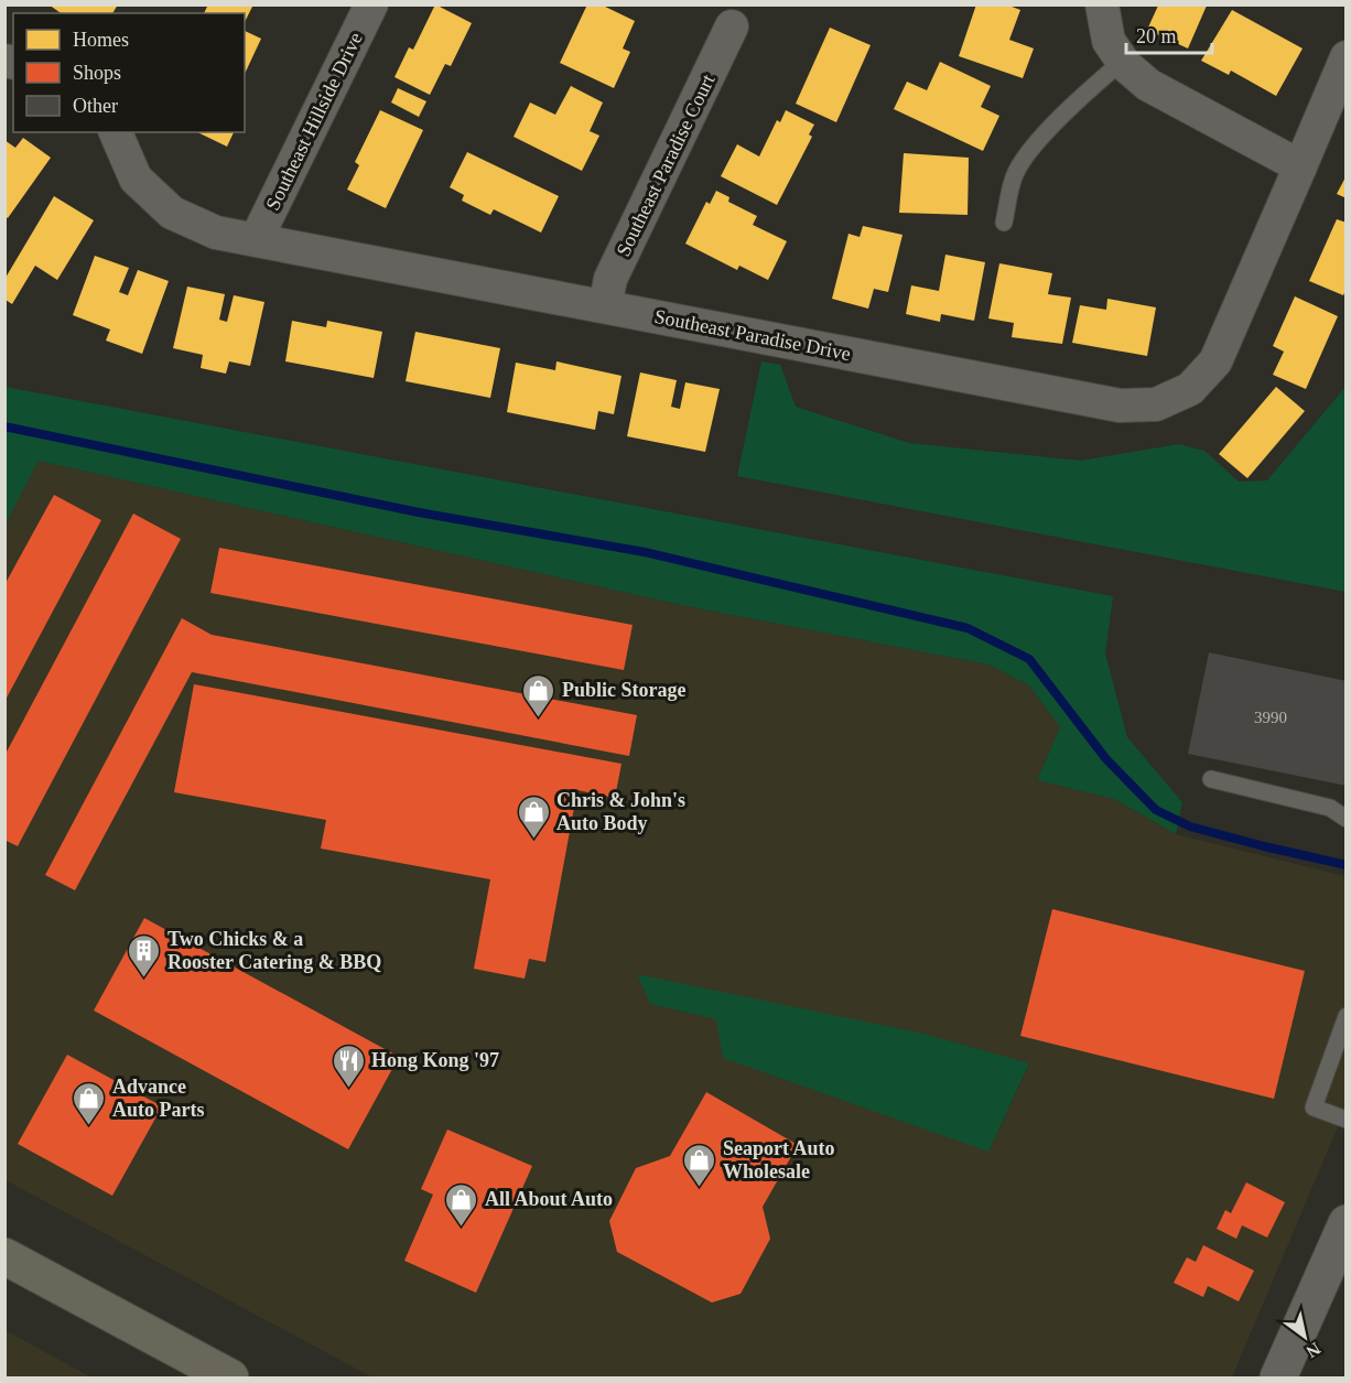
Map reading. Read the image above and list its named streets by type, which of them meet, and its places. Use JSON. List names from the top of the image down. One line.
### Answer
{"streets":{"street":["Southeast Hillside Drive","Southeast Paradise Court","Southeast Paradise Drive"]},"crossings":[["Southeast Hillside Drive","Southeast Paradise Drive"],["Southeast Paradise Court","Southeast Paradise Drive"]],"places":{"shop":["Public Storage","Chris & John's Auto Body","Advance Auto Parts","Seaport Auto Wholesale","All About Auto"],"building":["Two Chicks & a Rooster Catering & BBQ"],"restaurant":["Hong Kong '97"]},"house_numbers":["3990"],"legend":["Homes","Shops","Other"],"scale_bar":"20 m","north":"bottom right"}
